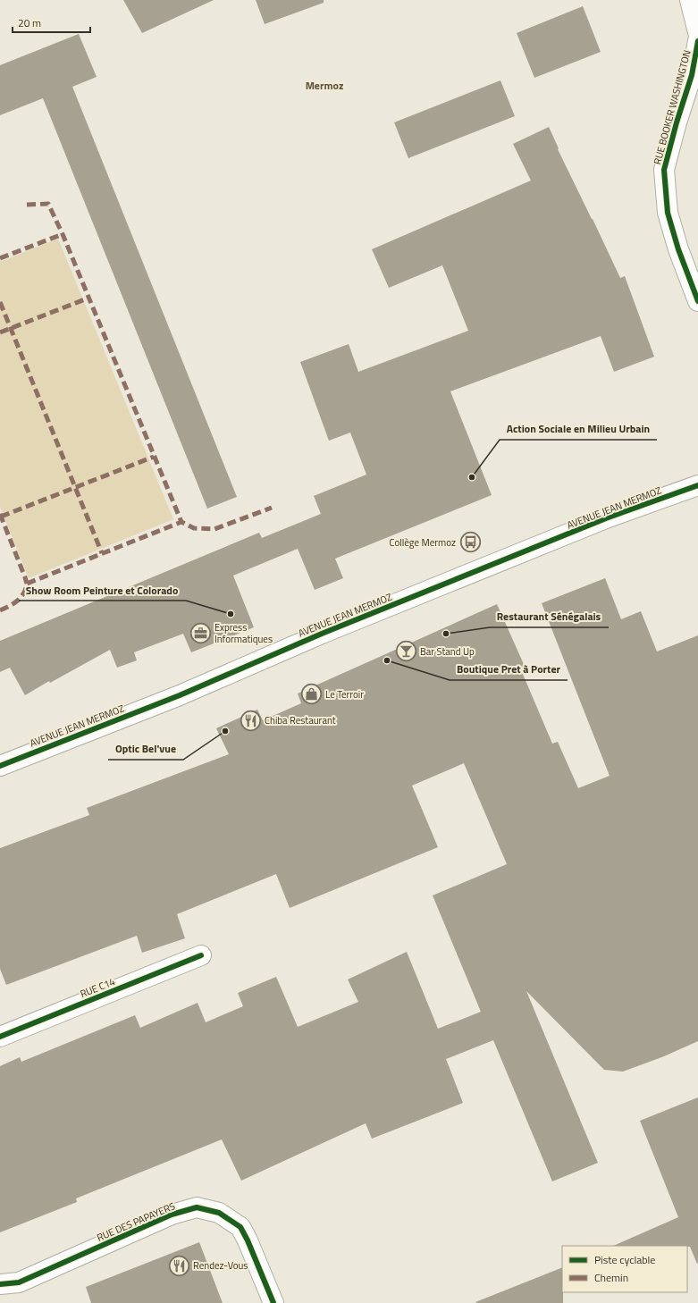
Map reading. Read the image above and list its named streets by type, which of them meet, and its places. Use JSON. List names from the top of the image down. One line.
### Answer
{"streets":{"street":["RUE BOOKER WASHINGTON","AVENUE JEAN MERMOZ","RUE C14","RUE DES PAPAYERS"]},"districts":["Mermoz"],"places":{"other":["Action Sociale en Milieu Urbain","Show Room Peinture et Colorado","Restaurant Sénégalais","Boutique Pret à Porter","Optic Bel'vue"],"bus stop":["Collège Mermoz"],"office":["Express Informatiques"],"bar":["Bar Stand Up"],"shop":["Le Terroir"],"restaurant":["Chiba Restaurant","Rendez-Vous"]},"legend":["Piste cyclable","Chemin"],"scale_bar":"20 m"}
